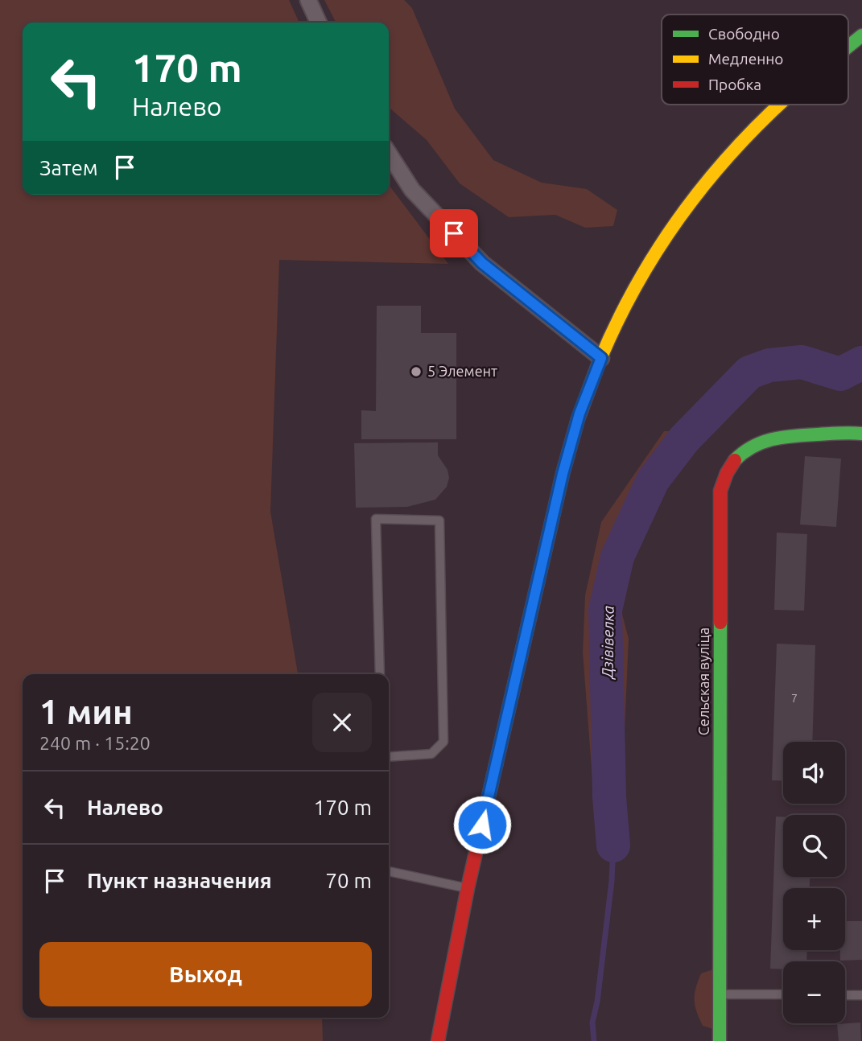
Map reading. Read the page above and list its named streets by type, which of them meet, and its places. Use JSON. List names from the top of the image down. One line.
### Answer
{"streets":{"street":["Сельская вуліца"]},"water":["Дзівівелка"],"places":["5 Элемент"],"house_numbers":["7"],"legend":["Свободно","Медленно","Пробка"],"page":{"turn":["170 m","Налево"],"then":"Затем","heading":["1 мин","240 m · 15:20"],"map_buttons":["+","−"],"list":[{"name":"Налево","value":"170 m"},{"name":"Пункт назначения","value":"70 m"}],"buttons":"Выход"}}
